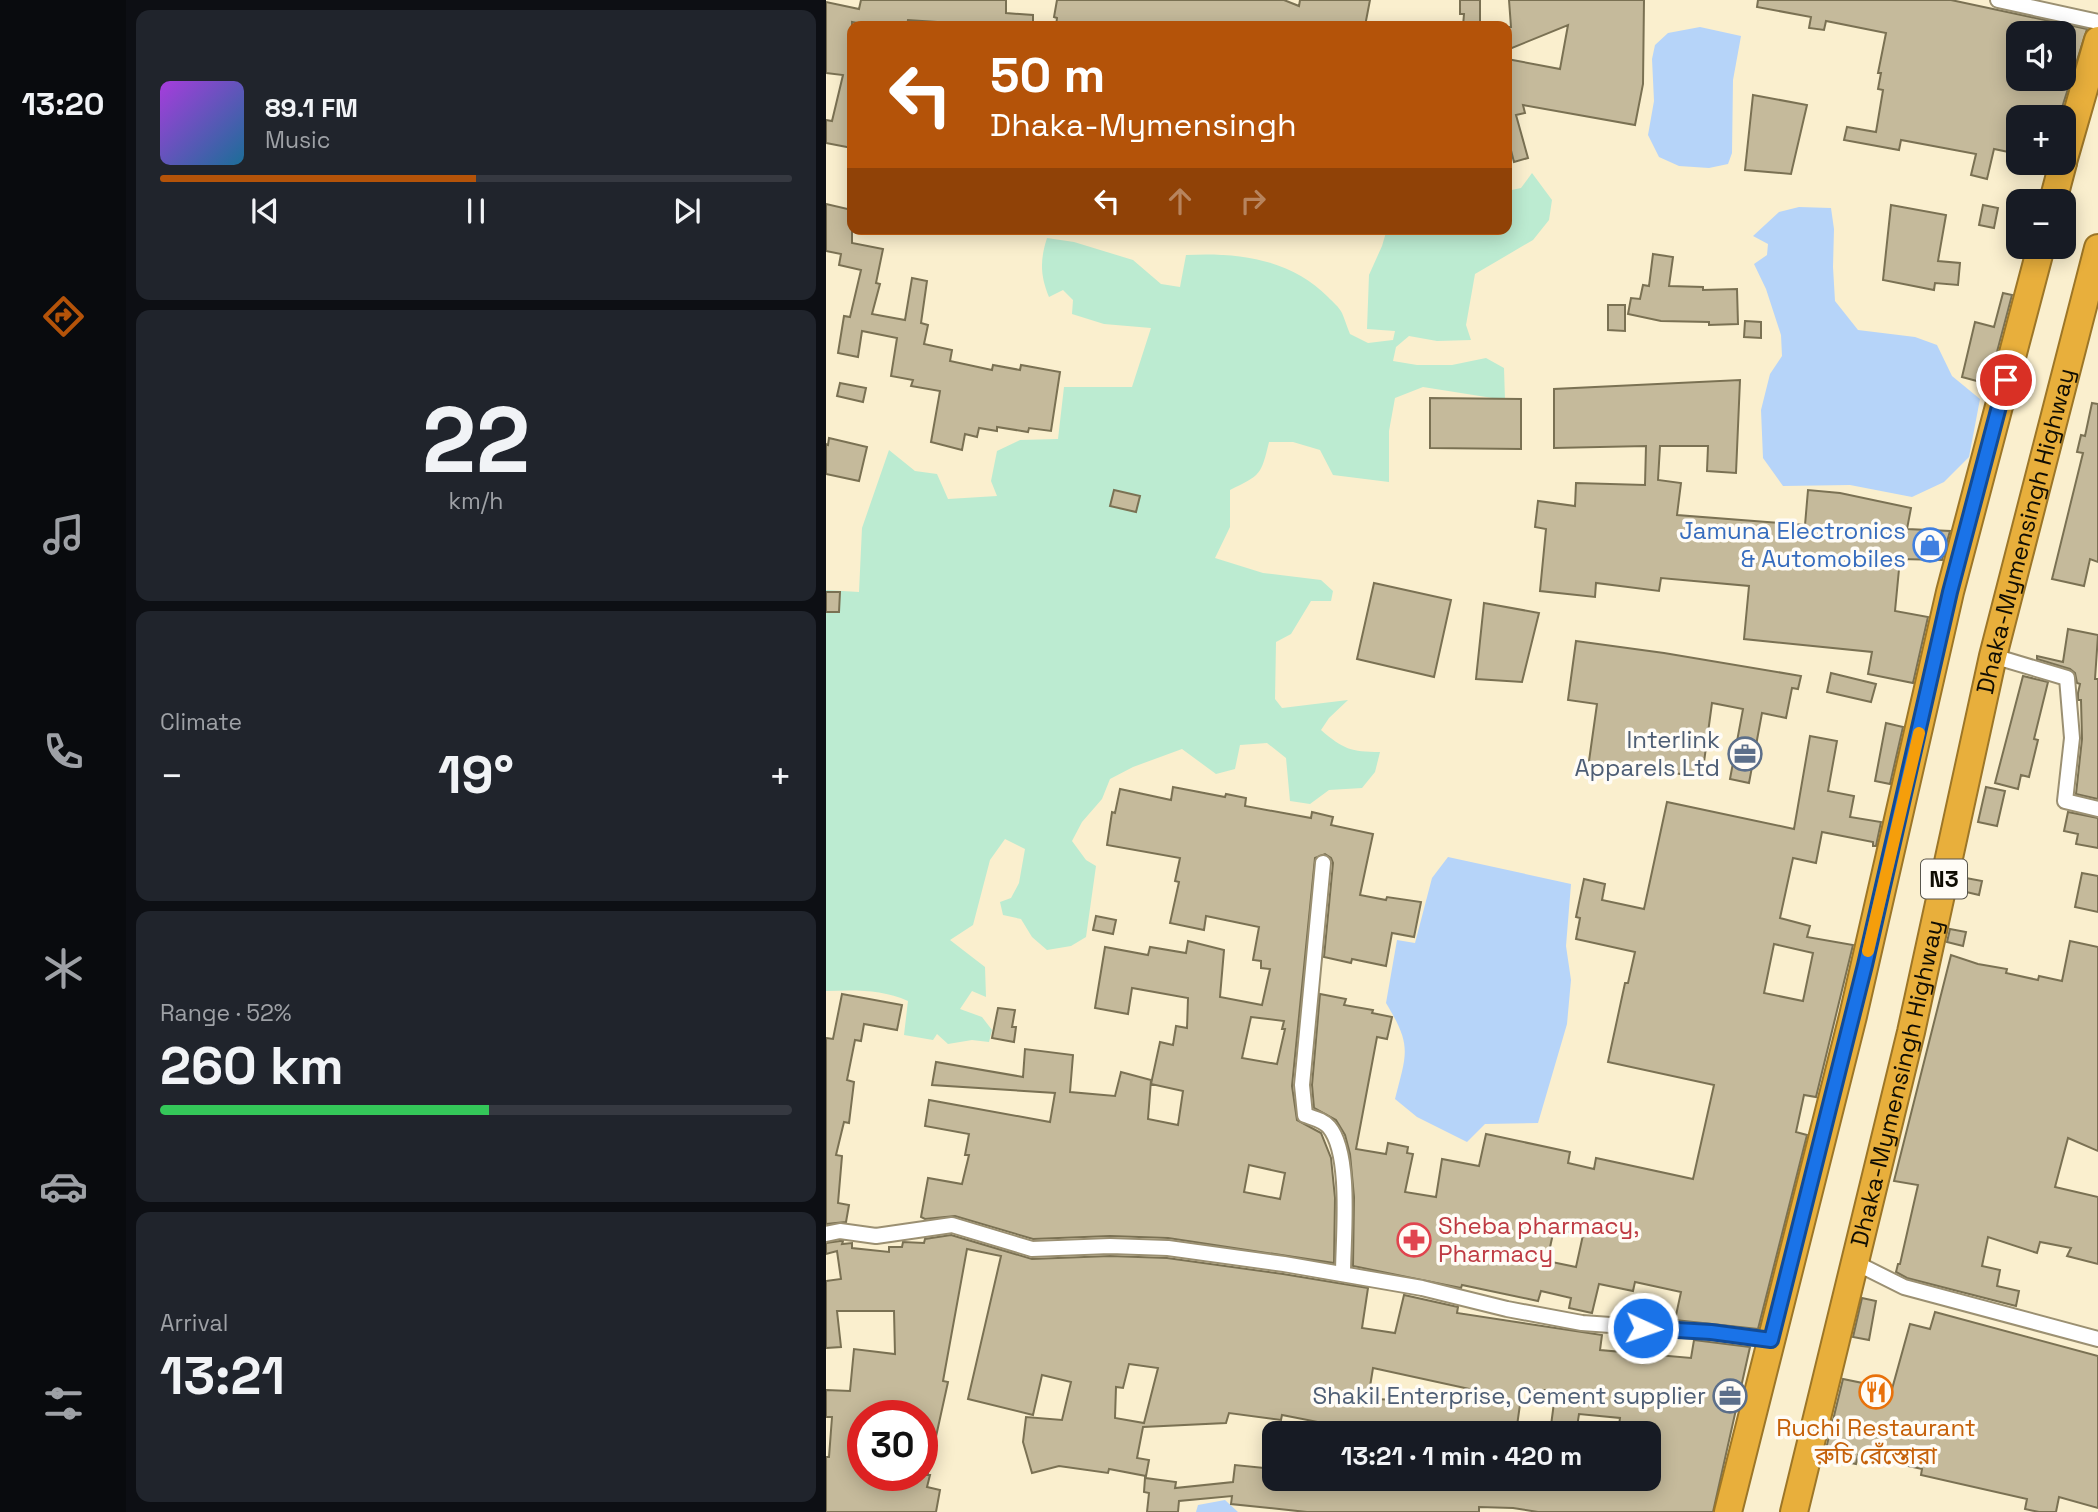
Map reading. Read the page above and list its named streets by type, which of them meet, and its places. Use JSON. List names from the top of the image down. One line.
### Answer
{"streets":{"highway":["Dhaka-Mymensingh Highway","N3"]},"places":{"shop":["Jamuna Electronics & Automobiles"],"office":["Interlink Apparels Ltd","Shakil Enterprise, Cement supplier"],"pharmacy":["Sheba pharmacy, Pharmacy"],"restaurant":["Ruchi Restaurant রুচি রেঁস্তোরা"]},"page":{"tabs":"13:20","map_buttons":["+","−"],"turn":["50 m","Dhaka-Mymensingh"],"song":["89.1 FM","Music"],"tile":[["22","km/h"],"Climate",["Range · 52%","260 km"],["Arrival","13:21"]],"heat":["−","19°","+"],"limit":"30","trip":"13:21 · 1 min · 420 m"}}
